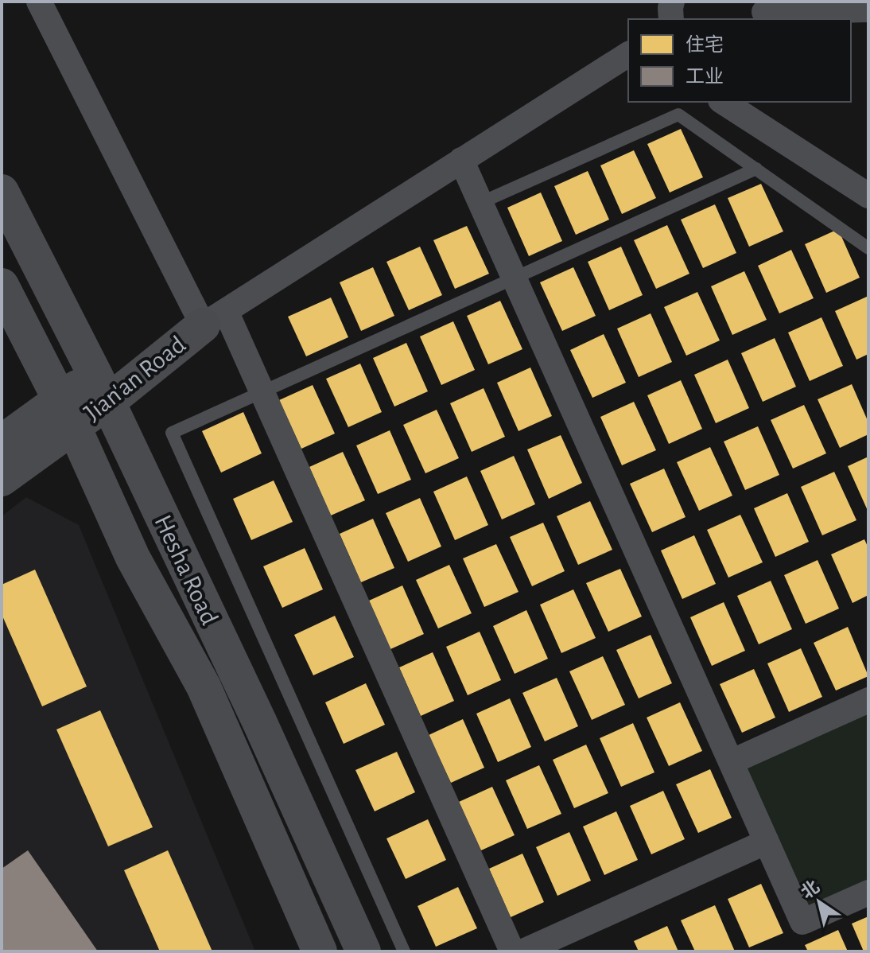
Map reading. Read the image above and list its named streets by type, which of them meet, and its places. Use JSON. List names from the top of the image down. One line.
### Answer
{"streets":{"main road":["Jian'an Road","Hesha Road"]},"crossings":[["Jian'an Road","Hesha Road"]],"legend":["住宅","工业"],"north":"top left"}
